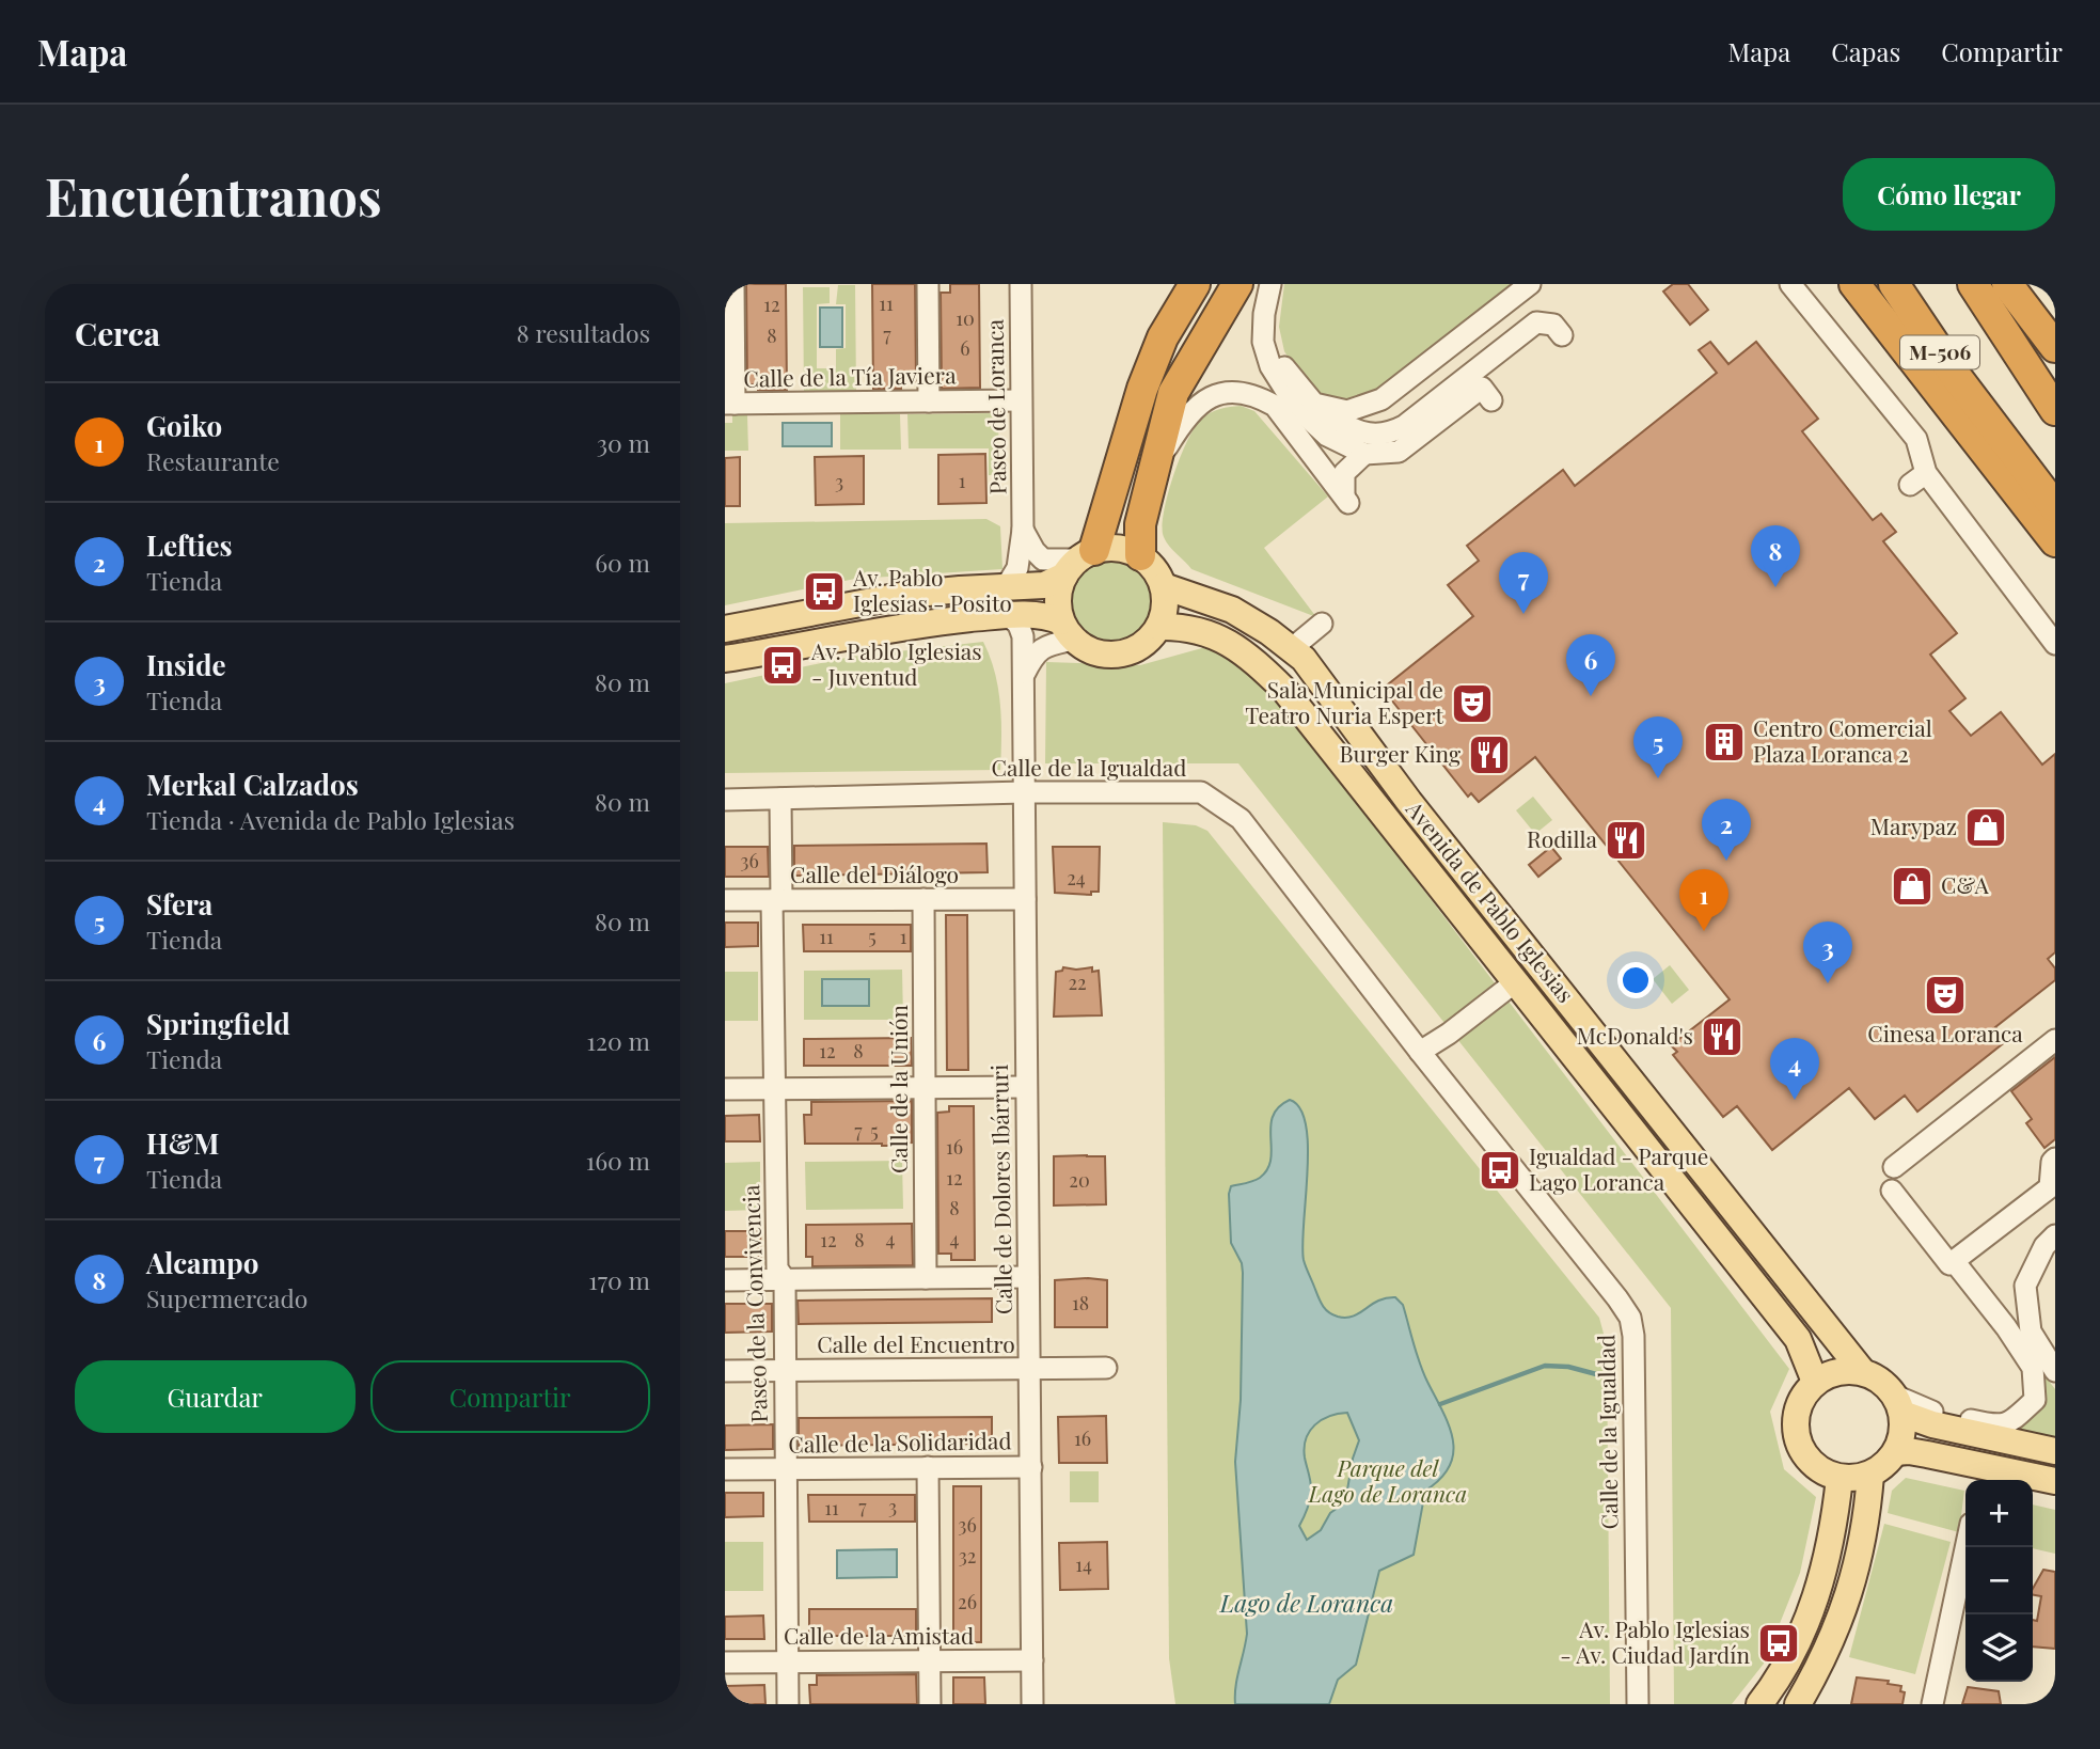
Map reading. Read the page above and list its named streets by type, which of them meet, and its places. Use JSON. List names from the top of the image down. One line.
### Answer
{"streets":{"highway":["M-506"],"main road":["Avenida de Pablo Iglesias"],"street":["Calle de la Tía Javiera","Paseo de Loranca","Calle de la Igualdad","Calle del Diálogo","Calle de la Unión","Calle de Dolores Ibárruri","Paseo de la Convivencia","Calle del Encuentro","Calle de la Solidaridad","Calle de la Amistad"]},"crossings":[["Calle de la Tía Javiera","Paseo de Loranca"],["Calle de la Igualdad","Calle de Dolores Ibárruri"],["Calle de la Igualdad","Paseo de la Convivencia"],["Calle del Diálogo","Calle de la Unión"],["Calle del Diálogo","Calle de Dolores Ibárruri"],["Calle del Diálogo","Paseo de la Convivencia"],["Calle de Dolores Ibárruri","Calle del Encuentro"],["Calle de Dolores Ibárruri","Calle de la Solidaridad"],["Calle de Dolores Ibárruri","Calle de la Amistad"],["Paseo de la Convivencia","Calle del Encuentro"],["Paseo de la Convivencia","Calle de la Solidaridad"],["Paseo de la Convivencia","Calle de la Amistad"]],"water":["Lago de Loranca"],"parks":["Parque del Lago de Loranca"],"places":{"bus stop":["Av. Pablo Iglesias - Posito","Av. Pablo Iglesias - Juventud","Igualdad - Parque Lago Loranca","Av. Pablo Iglesias - Av. Ciudad Jardín"],"theatre":["Sala Municipal de Teatro Nuria Espert","Cinesa Loranca"],"building":["Centro Comercial Plaza Loranca 2"],"restaurant":["Burger King","Rodilla","McDonald's"],"shop":["Marypaz","C&A"]},"house_numbers":["11","12","10","7","8","6","1","3","36","24","11","5","1","22","12","8","7","5","16","12","20","8","4","4","12","8","18","16","7","3","11","36","32","14","26"],"page":{"header":"Mapa","nav":["Mapa","Capas","Compartir"],"buttons":["Cómo llegar",["Guardar","Compartir"]],"title":"Encuéntranos","heading":["Cerca","8 resultados"],"list":[{"mark":"1","name":"Goiko","note":"Restaurante","value":"30 m"},{"mark":"2","name":"Lefties","note":"Tienda","value":"60 m"},{"mark":"3","name":"Inside","note":"Tienda","value":"80 m"},{"mark":"4","name":"Merkal Calzados","note":"Tienda · Avenida de Pablo Iglesias","value":"80 m"},{"mark":"5","name":"Sfera","note":"Tienda","value":"80 m"},{"mark":"6","name":"Springfield","note":"Tienda","value":"120 m"},{"mark":"7","name":"H&M","note":"Tienda","value":"160 m"},{"mark":"8","name":"Alcampo","note":"Supermercado","value":"170 m"}],"pins":["8","7","6","5","2","1","3","4"],"map_buttons":["+","−"]}}
